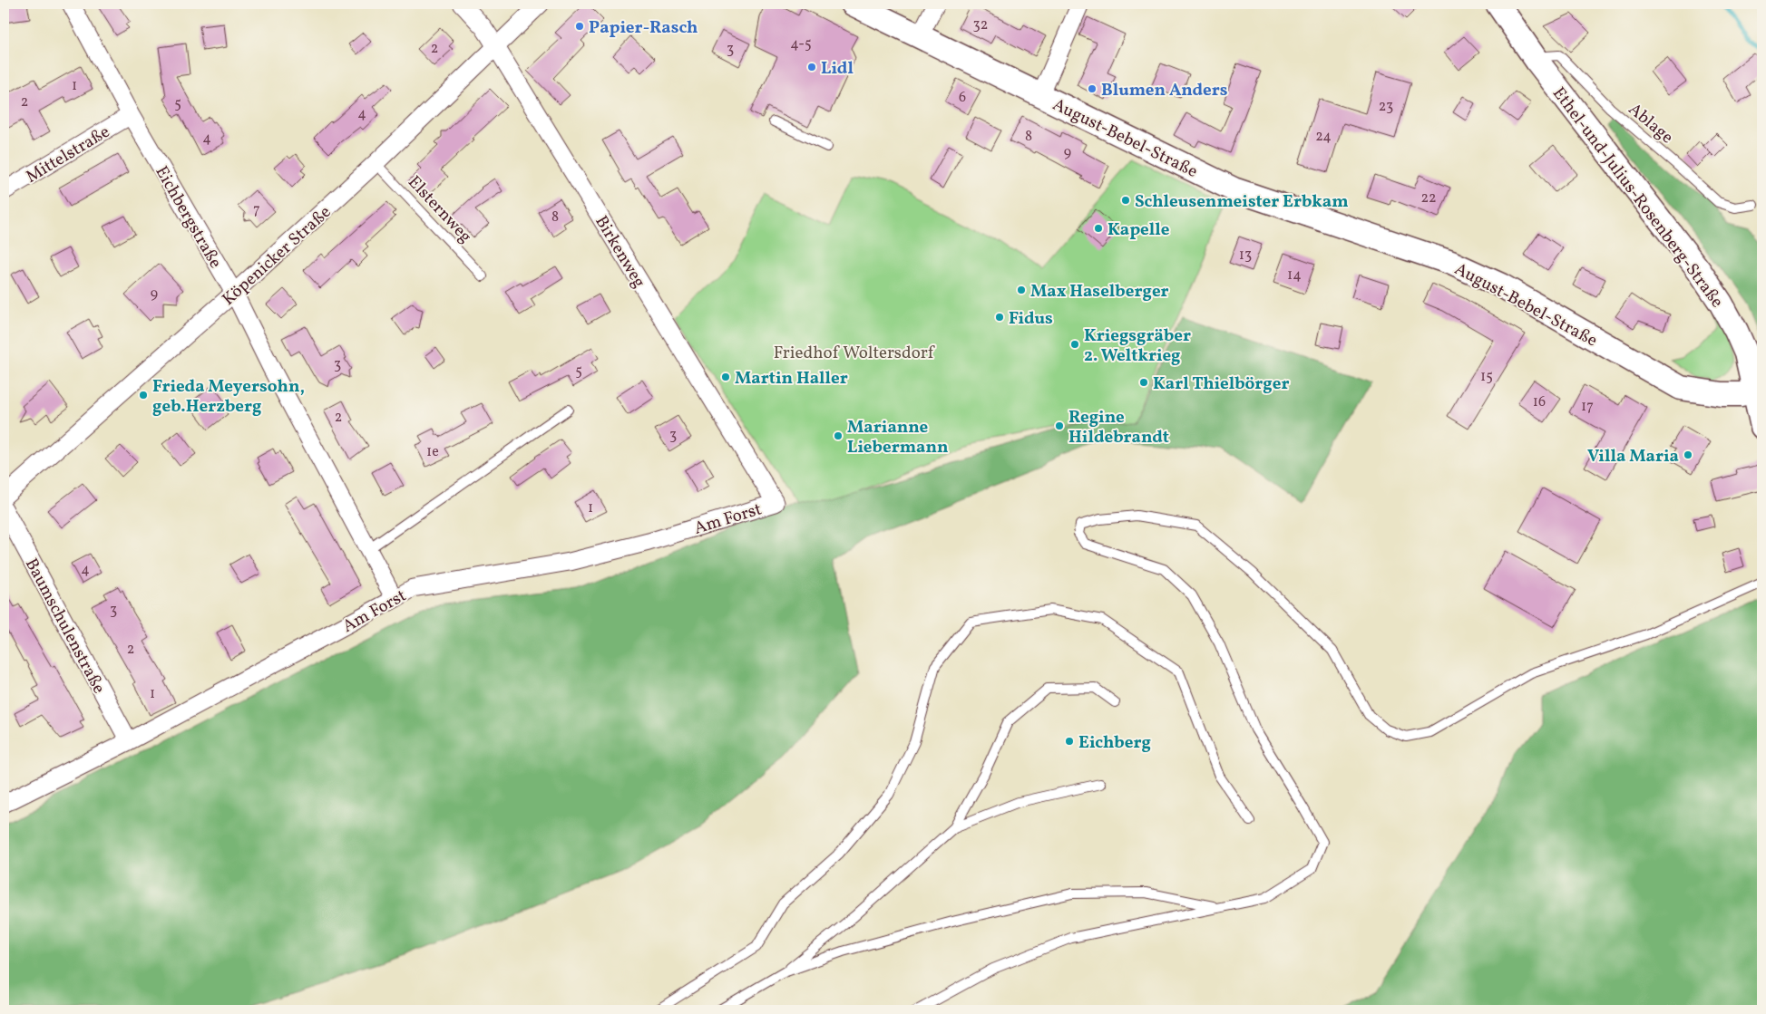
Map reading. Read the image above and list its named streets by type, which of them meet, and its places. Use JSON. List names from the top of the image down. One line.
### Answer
{"streets":{"street":["August-Bebel-Straße","Mittelstraße","Ethel-und-Julius-Rosenberg-Straße","Eichbergstraße","Birkenweg","Köpenicker Straße","Am Forst","Baumschulenstraße"],"lane":["Ablage","Elsternweg"]},"crossings":[["Ablage","Ethel-und-Julius-Rosenberg-Straße"],["August-Bebel-Straße","Ethel-und-Julius-Rosenberg-Straße"],["Mittelstraße","Eichbergstraße"],["Elsternweg","Köpenicker Straße"],["Eichbergstraße","Köpenicker Straße"],["Eichbergstraße","Am Forst"],["Birkenweg","Köpenicker Straße"],["Birkenweg","Am Forst"],["Am Forst","Baumschulenstraße"]],"parks":["Friedhof Woltersdorf"],"places":["Papier-Rasch","Lidl","Blumen Anders","Schleusenmeister Erbkam","Kapelle","Max Haselberger","Fidus","Kriegsgräber 2. Weltkrieg","Martin Haller","Karl Thielbörger","Frieda Meyersohn, geb.Herzberg","Regine Hildebrandt","Marianne Liebermann","Villa Maria","Eichberg"],"house_numbers":["32","4-5","2","3","1","6","2","5","23","4","8","24","4","9","22","7","8","13","14","9","3","5","15","16","17","2","3","1e","1","4","3","2","1"]}
